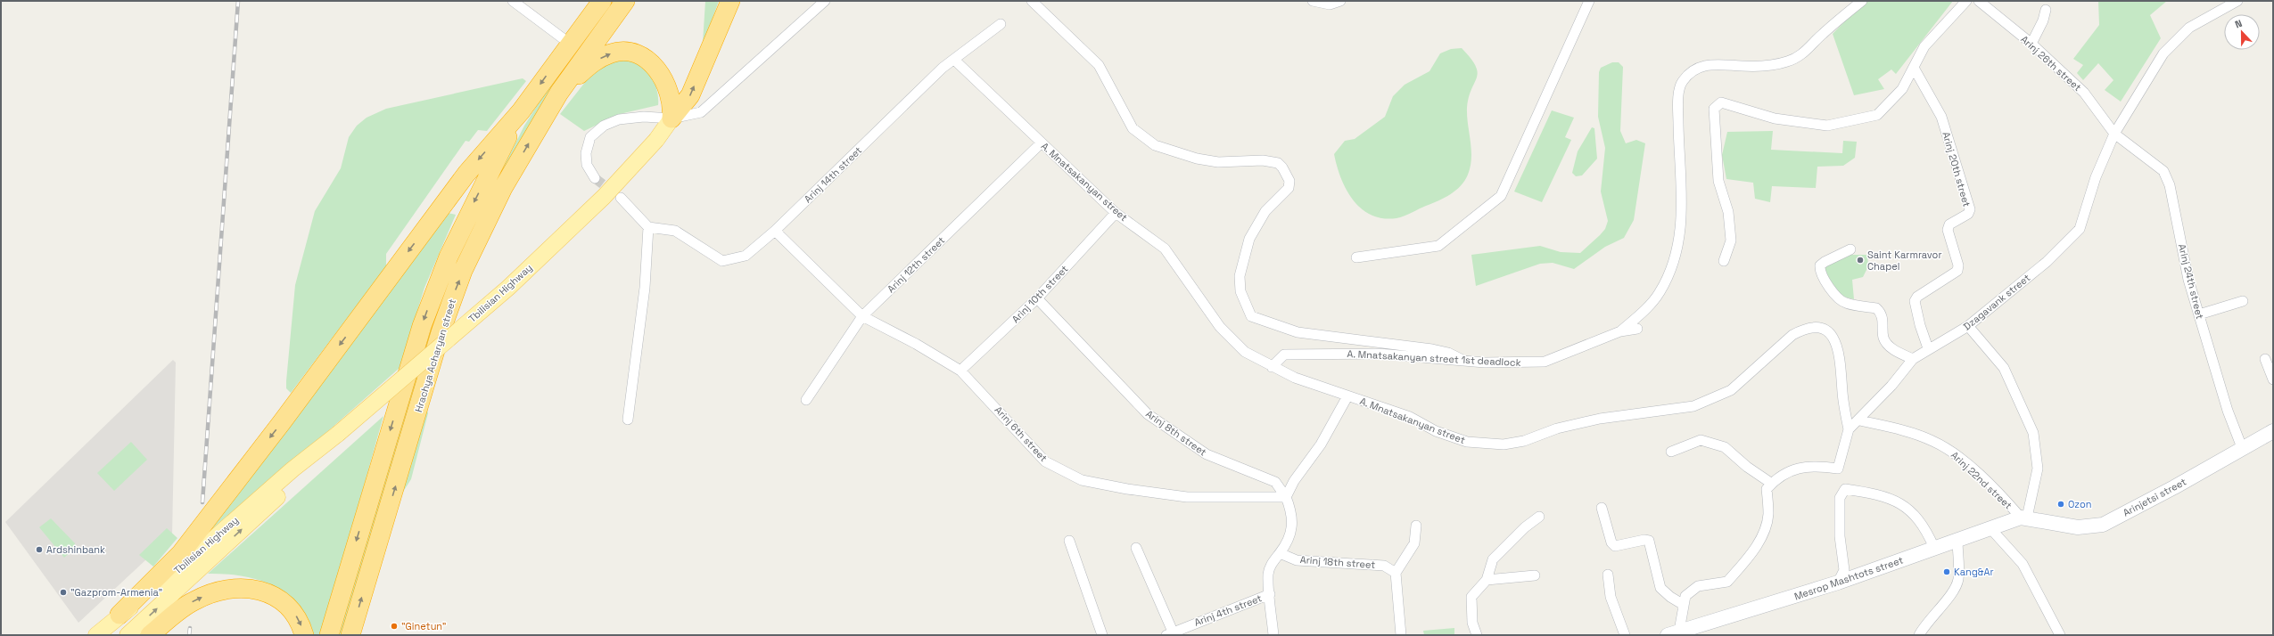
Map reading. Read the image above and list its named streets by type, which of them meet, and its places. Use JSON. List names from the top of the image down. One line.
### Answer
{"streets":{"highway":["Hrachya Acharyan street"],"main road":["Tbilisian Highway"],"street":["Arinj 26th street","Arinj 20th street","Arinj 14th street","A. Mnatsakanyan street","Arinj 12th street","Arinj 24th street","Arinj 10th street","Dzagavank street","A. Mnatsakanyan street 1st deadlock","Arinj 8th street","Arinj 6th street","Arinj 22nd street","Arinjetsi street","Arinj 18th street","Mesrop Mashtots street","Arinj 4th street"]},"crossings":[["Arinj 26th street","Arinj 24th street"],["Arinj 26th street","Dzagavank street"],["Arinj 20th street","Dzagavank street"],["Arinj 14th street","A. Mnatsakanyan street"],["Arinj 14th street","Arinj 6th street"],["A. Mnatsakanyan street","Arinj 12th street"],["A. Mnatsakanyan street","Arinj 10th street"],["A. Mnatsakanyan street","Dzagavank street"],["A. Mnatsakanyan street","A. Mnatsakanyan street 1st deadlock"],["Arinj 12th street","Arinj 6th street"],["Arinj 24th street","Dzagavank street"],["Arinj 24th street","Arinjetsi street"],["Arinj 10th street","Arinj 8th street"],["Arinj 10th street","Arinj 6th street"],["Dzagavank street","Arinj 22nd street"],["Arinj 8th street","Arinj 6th street"],["Arinj 22nd street","Arinjetsi street"],["Arinj 22nd street","Mesrop Mashtots street"],["Arinjetsi street","Mesrop Mashtots street"]],"places":["Saint Karmravor Chapel","Ozon","Ardshinbank","Kang&Ar","\"Gazprom-Armenia\"","\"Ginetun\""],"north":"top"}
